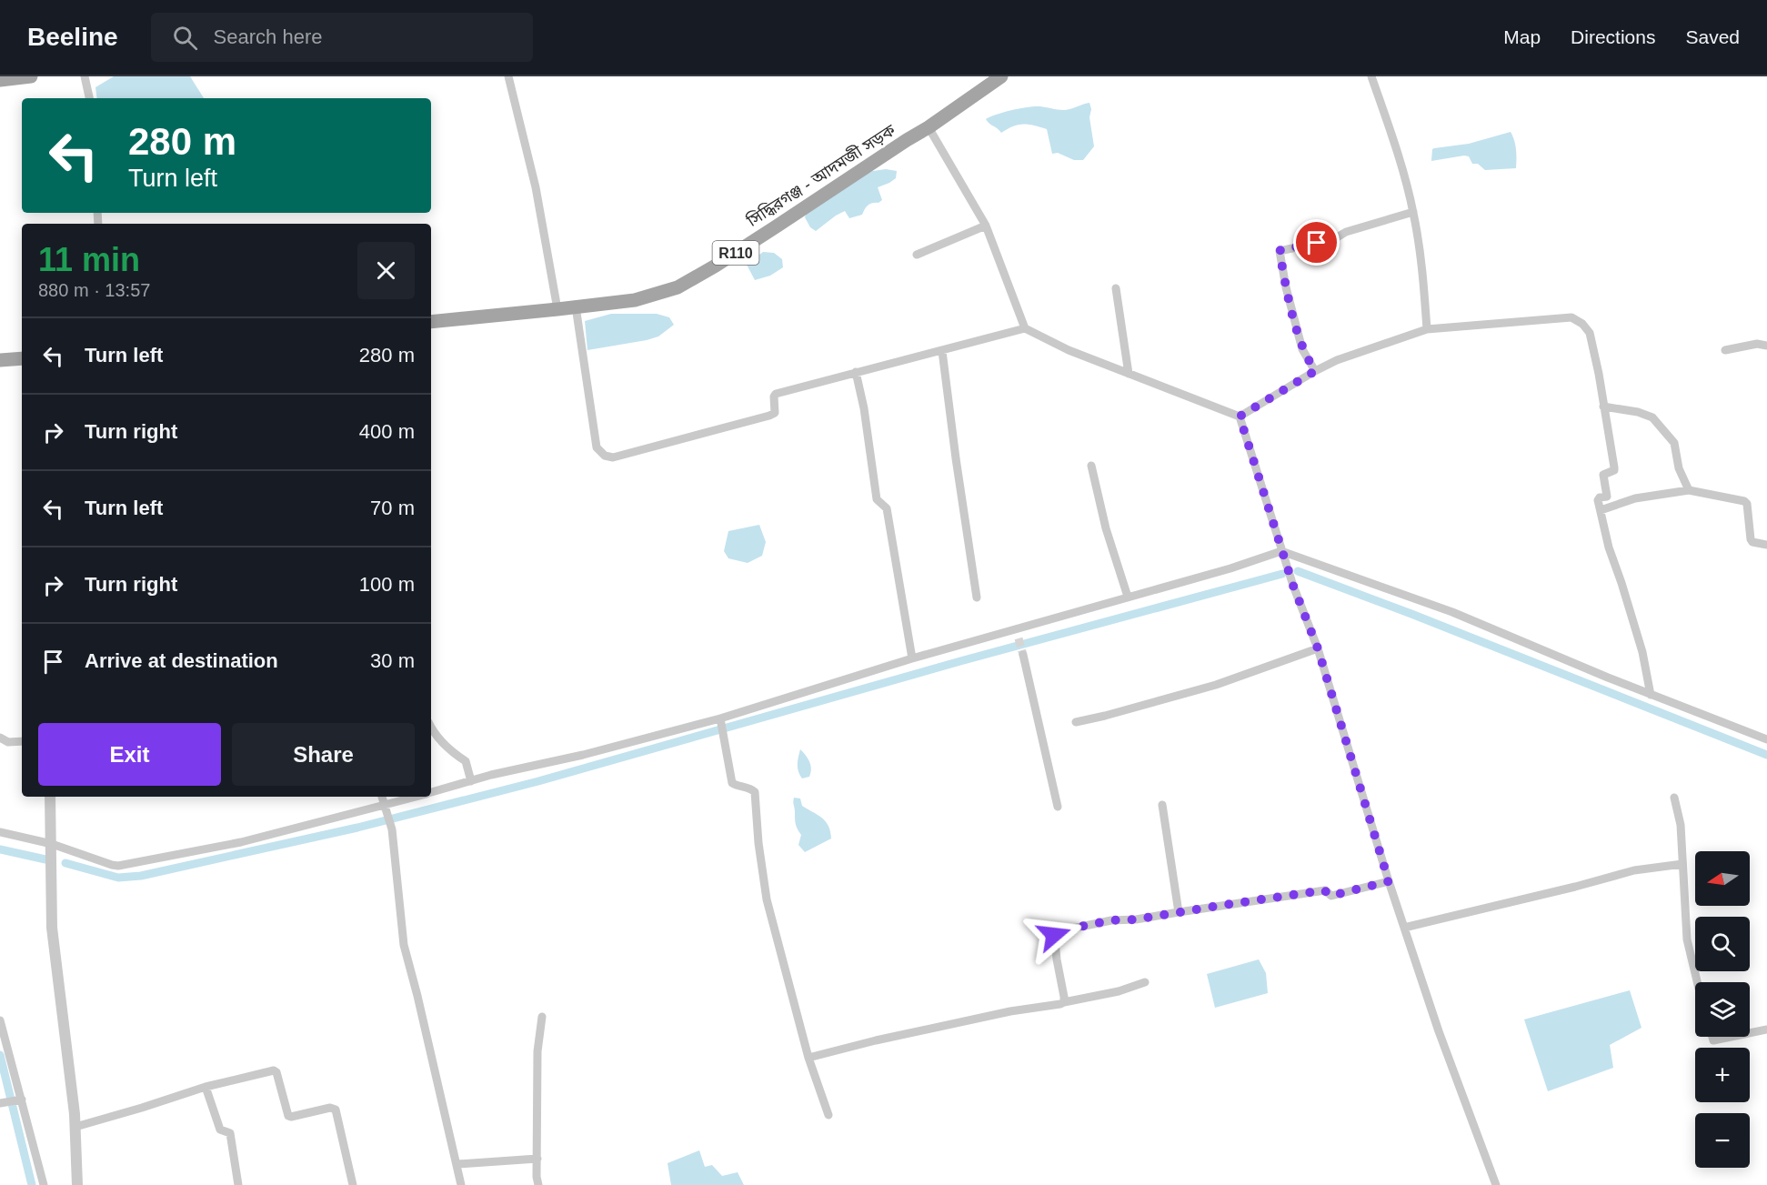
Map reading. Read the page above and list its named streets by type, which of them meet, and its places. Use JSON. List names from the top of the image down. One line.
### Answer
{"streets":{"main road":["সিদ্ধিরগঞ্জ - আদমজী সড়ক","R110"]},"north":"left","page":{"header":"Beeline","search":"Search here","nav":["Map","Directions","Saved"],"turn":["280 m","Turn left"],"heading":["11 min","880 m · 13:57"],"list":[{"name":"Turn left","value":"280 m"},{"name":"Turn right","value":"400 m"},{"name":"Turn left","value":"70 m"},{"name":"Turn right","value":"100 m"},{"name":"Arrive at destination","value":"30 m"}],"buttons":["Exit","Share"],"map_buttons":["+","−"]}}
